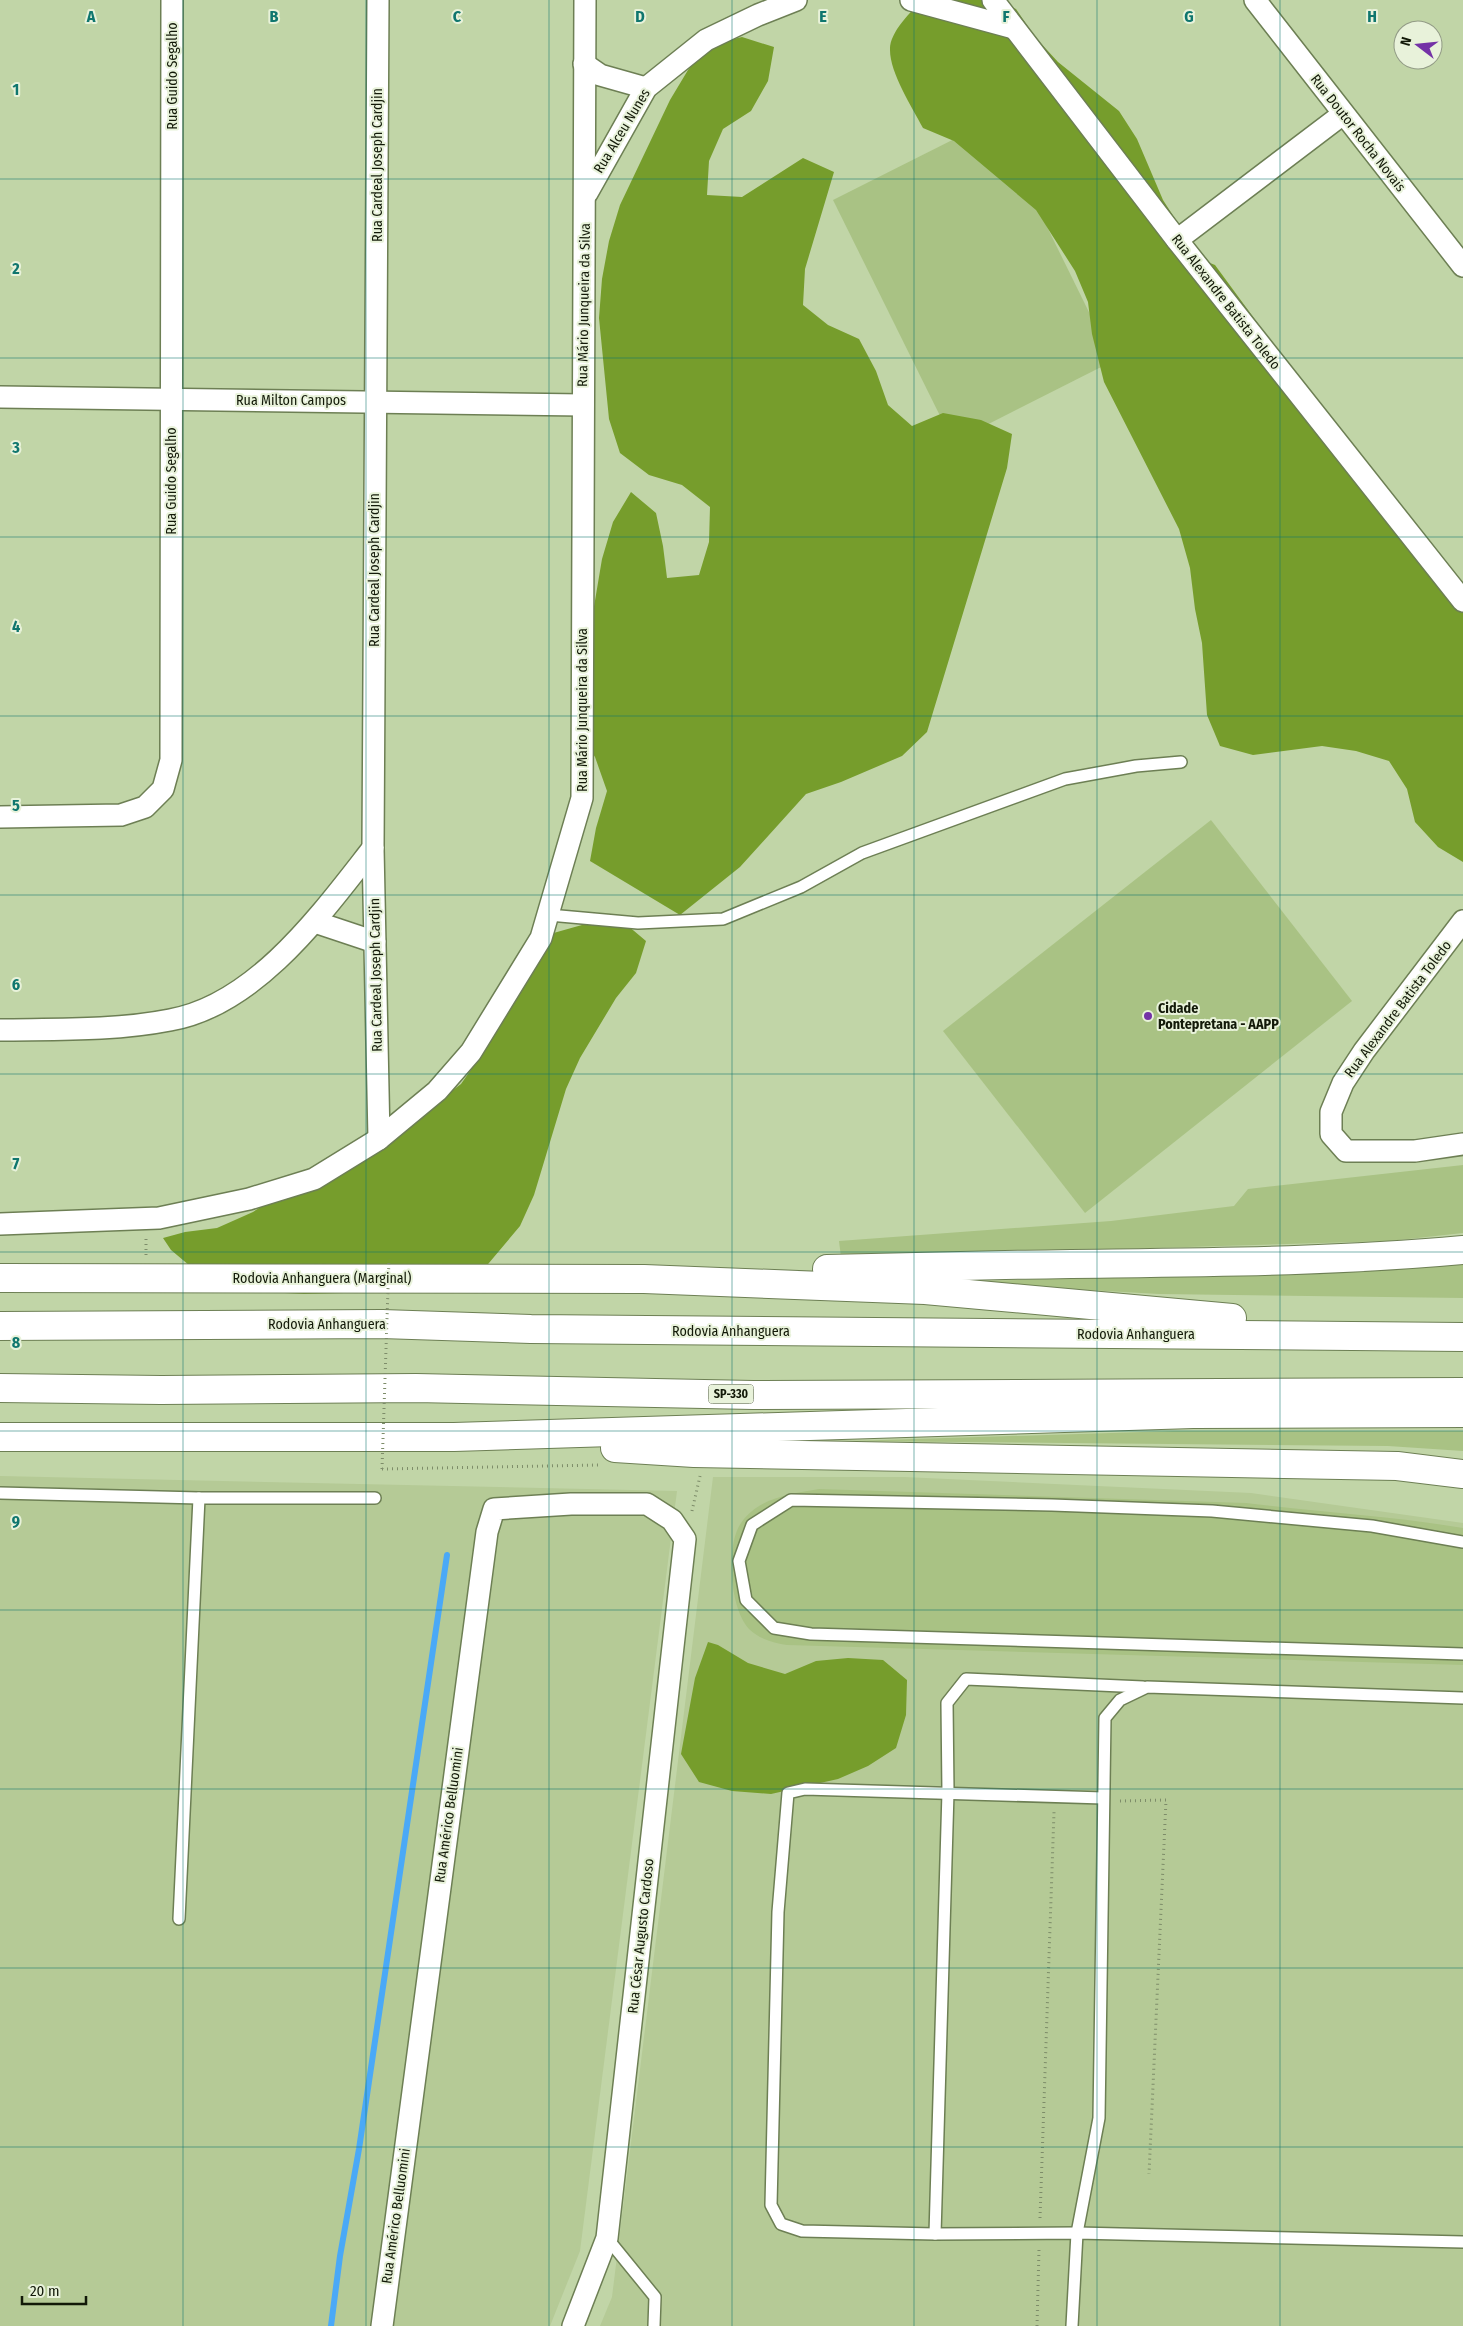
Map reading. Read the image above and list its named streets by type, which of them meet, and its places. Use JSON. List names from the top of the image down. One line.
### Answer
{"streets":{"highway":["Rodovia Anhanguera (Marginal)","Rodovia Anhanguera","SP-330"],"street":["Rua Guido Segalho","Rua Alceu Nunes","Rua Doutor Rocha Novais","Rua Cardeal Joseph Cardjin","Rua Alexandre Batista Toledo","Rua Mário Junqueira da Silva","Rua Milton Campos","Rua Américo Belluomini","Rua César Augusto Cardoso"]},"crossings":[["Rua Guido Segalho","Rua Milton Campos"],["Rua Alceu Nunes","Rua Mário Junqueira da Silva"],["Rua Cardeal Joseph Cardjin","Rua Mário Junqueira da Silva"],["Rua Cardeal Joseph Cardjin","Rua Milton Campos"],["Rua Mário Junqueira da Silva","Rua Milton Campos"],["Rua Américo Belluomini","Rua César Augusto Cardoso"]],"places":["Cidade Pontepretana - AAPP"],"scale_bar":"20 m","north":"left","grid":{"columns":["A","B","C","D","E","F","G","H"],"rows":["1","2","3","4","5","6","7","8","9"]}}
